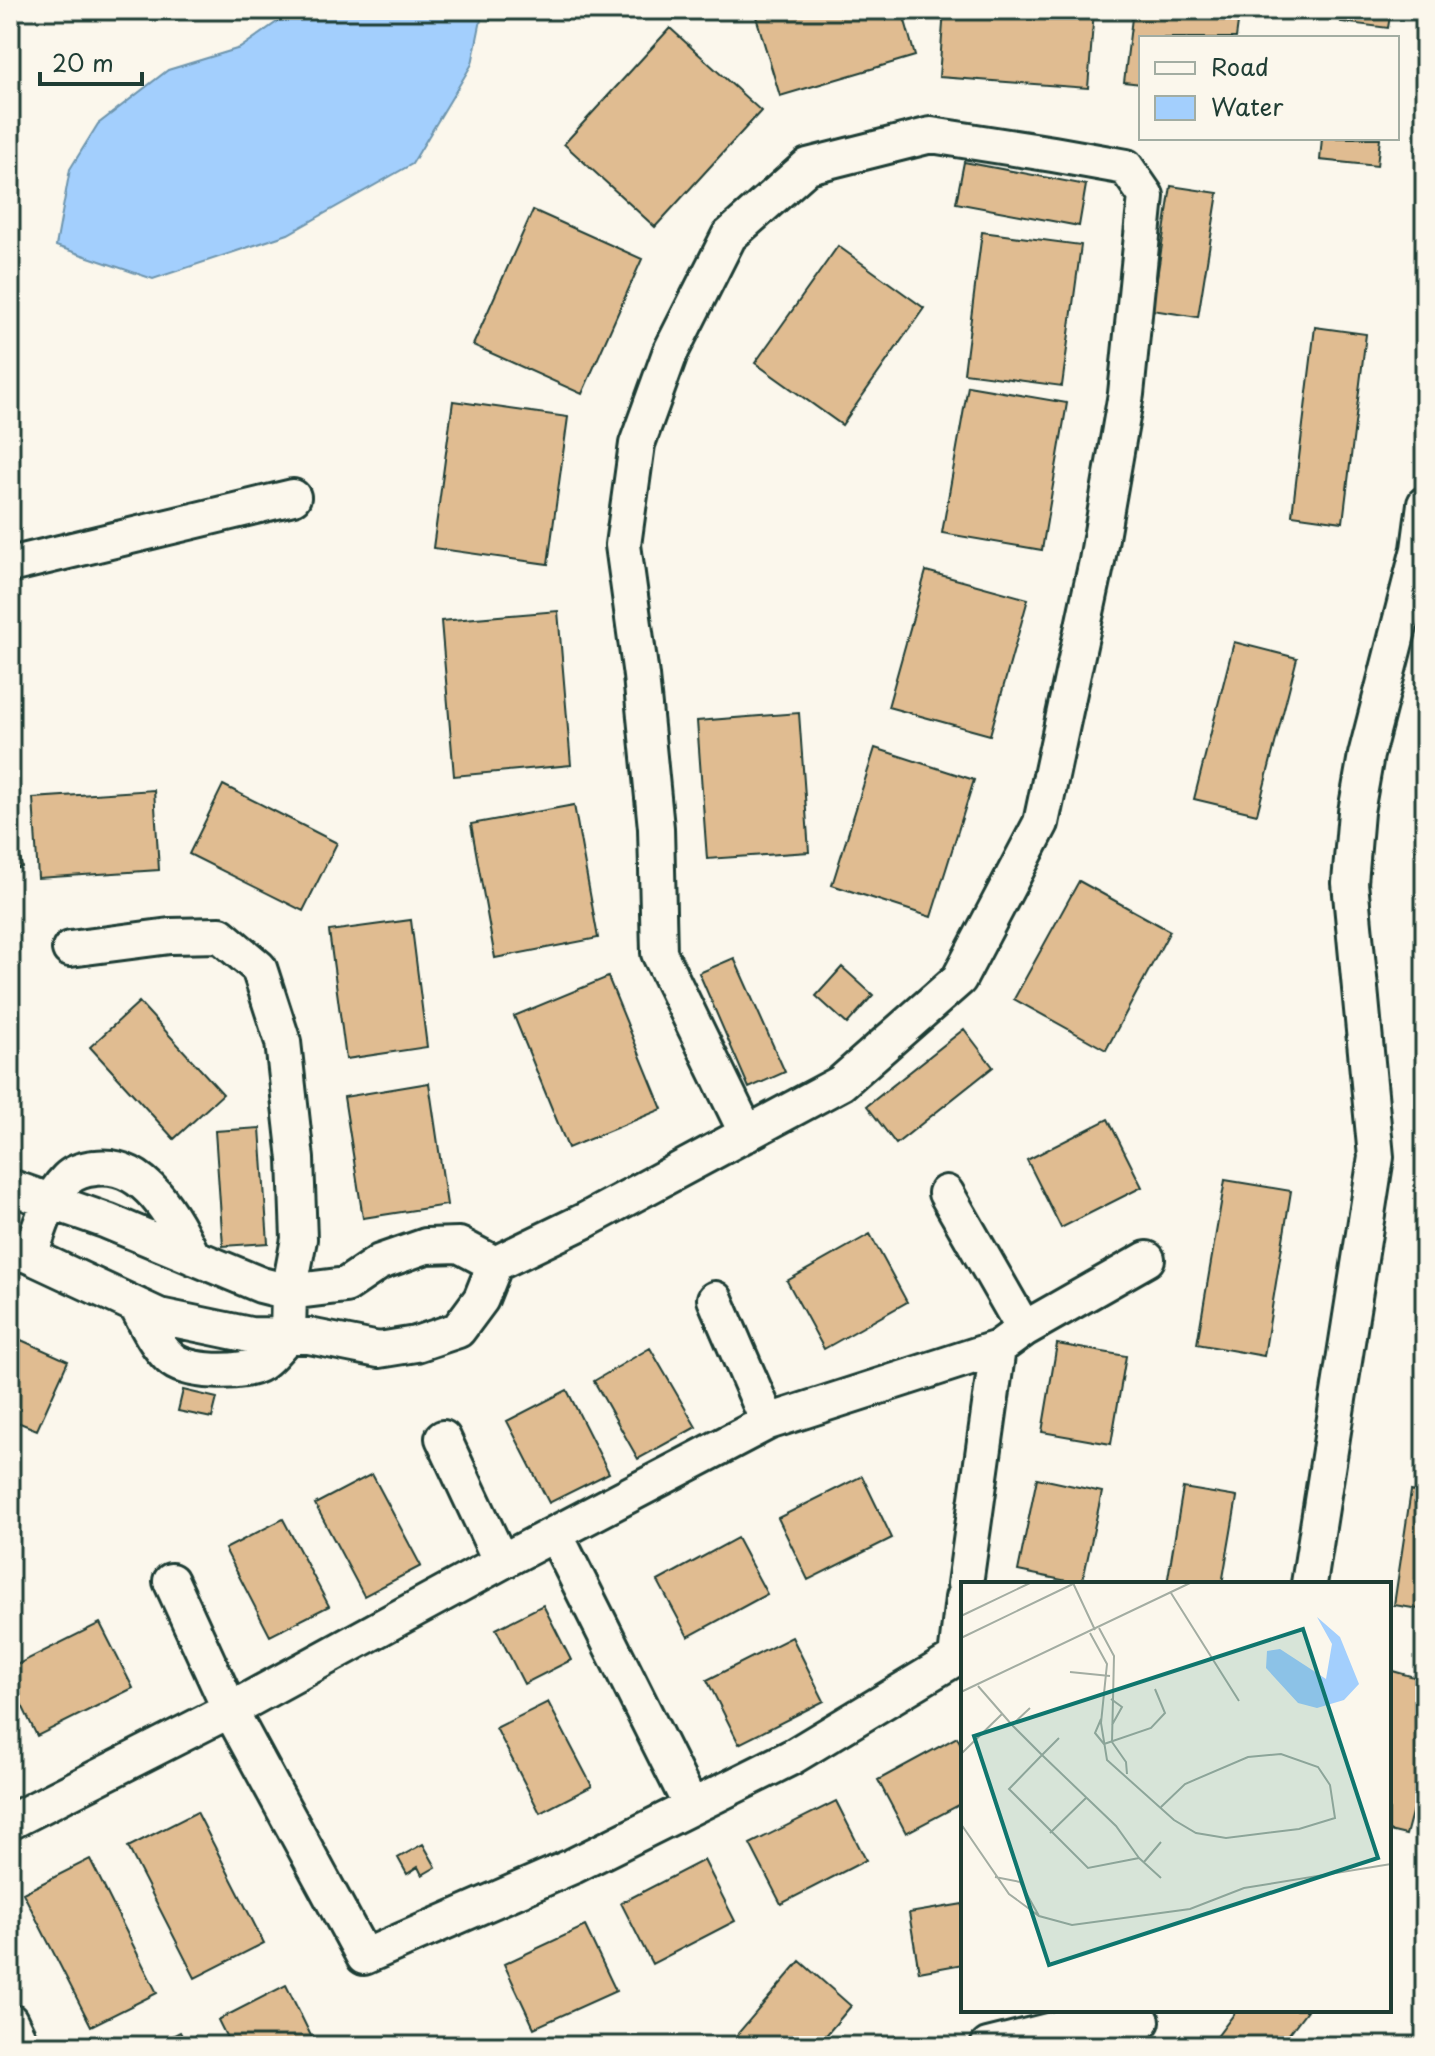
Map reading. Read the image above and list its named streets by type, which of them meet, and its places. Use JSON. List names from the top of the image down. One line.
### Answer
{"legend":["Road","Water"],"scale_bar":"20 m"}
